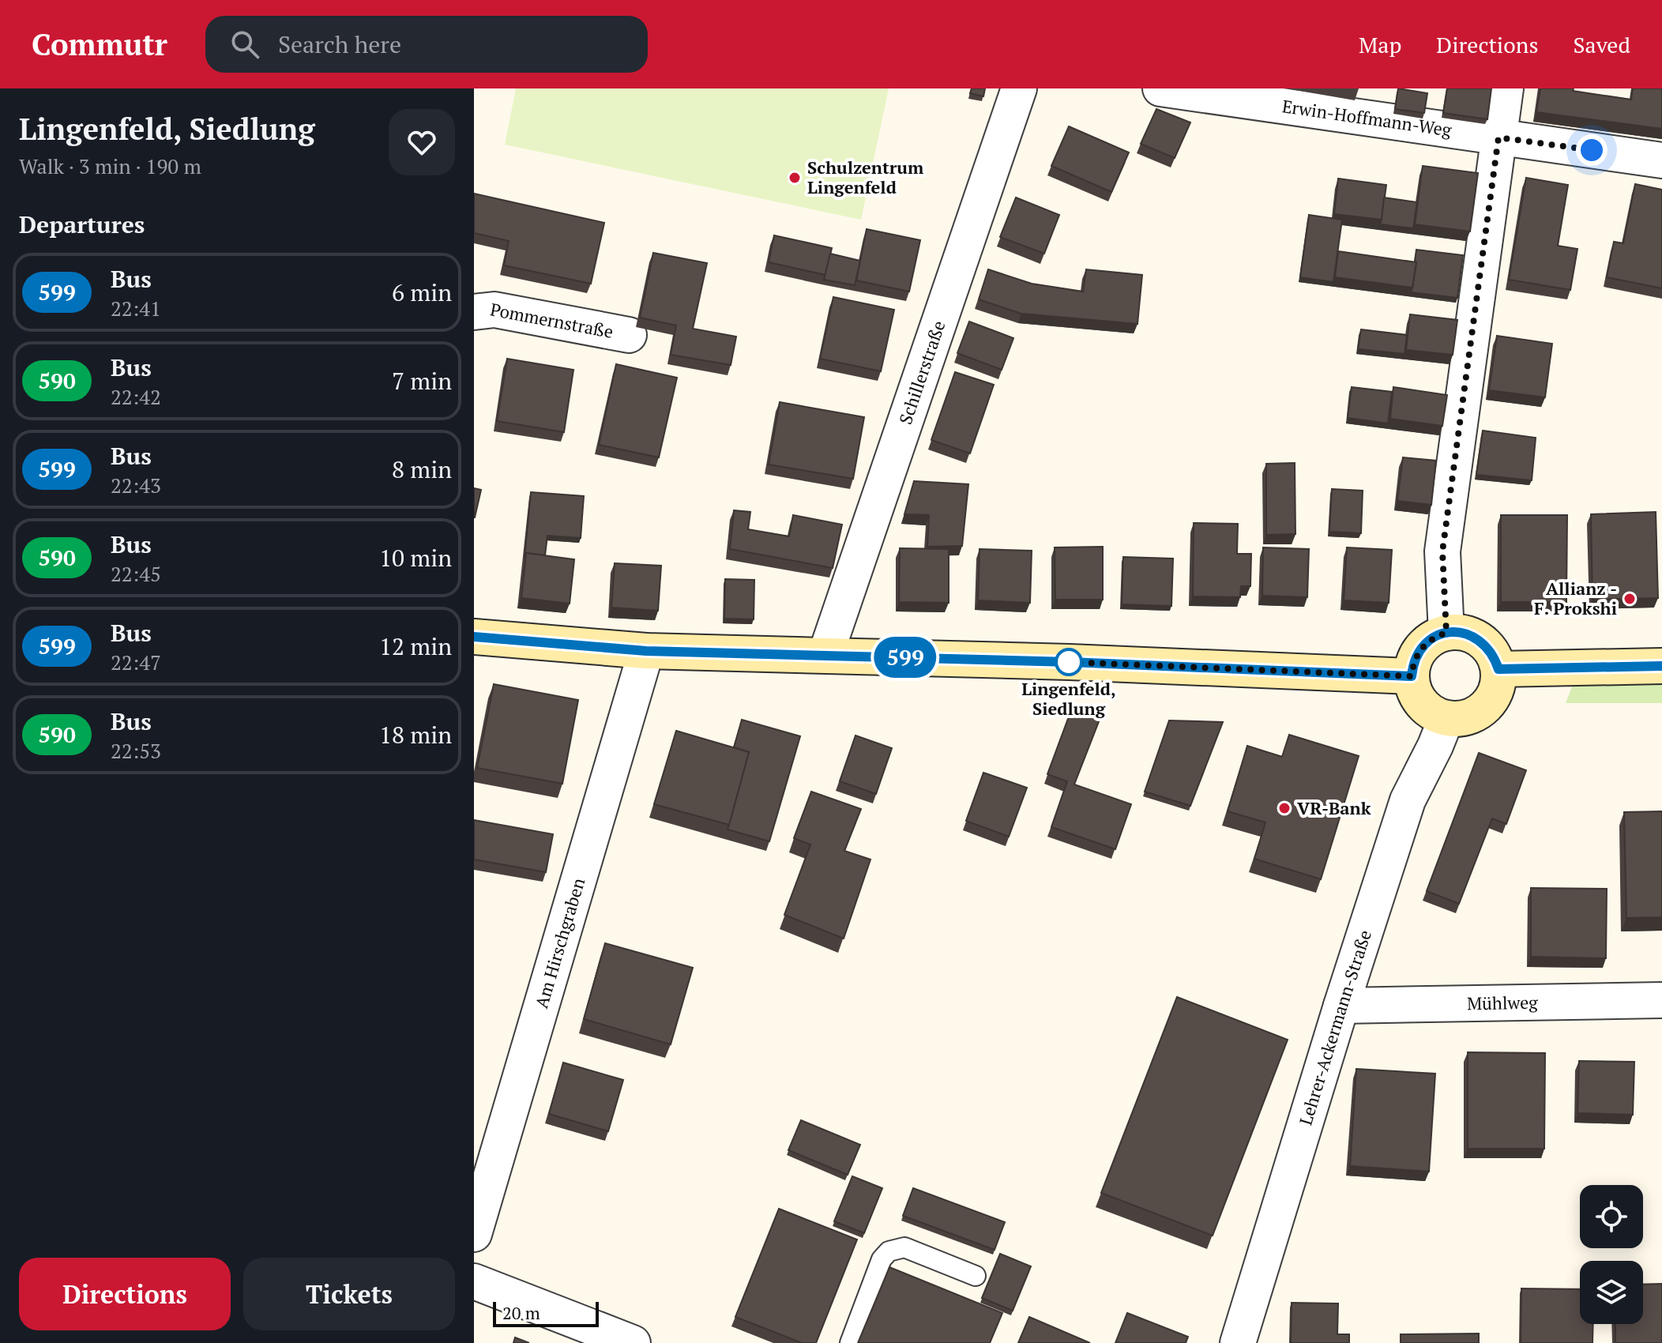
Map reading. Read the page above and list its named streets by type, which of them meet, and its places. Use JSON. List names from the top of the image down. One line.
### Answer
{"streets":{"street":["Erwin-Hoffmann-Weg","Pommernstraße","Schillerstraße","Am Hirschgraben","Mühlweg","Lehrer-Ackermann-Straße"]},"crossings":[["Mühlweg","Lehrer-Ackermann-Straße"]],"places":["Schulzentrum Lingenfeld","Allianz - F. Prokshi","Lingenfeld, Siedlung","VR-Bank"],"lines":["bus line 599"],"scale_bar":"20 m","page":{"header":"Commutr","search":"Search here","nav":["Map","Directions","Saved"],"heading":[["Lingenfeld, Siedlung","Walk · 3 min · 190 m"],"Departures"],"on_map":"599","list":[{"mark":"599","name":"Bus","note":"22:41","value":"6 min"},{"mark":"590","name":"Bus","note":"22:42","value":"7 min"},{"mark":"599","name":"Bus","note":"22:43","value":"8 min"},{"mark":"590","name":"Bus","note":"22:45","value":"10 min"},{"mark":"599","name":"Bus","note":"22:47","value":"12 min"},{"mark":"590","name":"Bus","note":"22:53","value":"18 min"}],"buttons":["Directions","Tickets"],"scale":"20 m"}}
